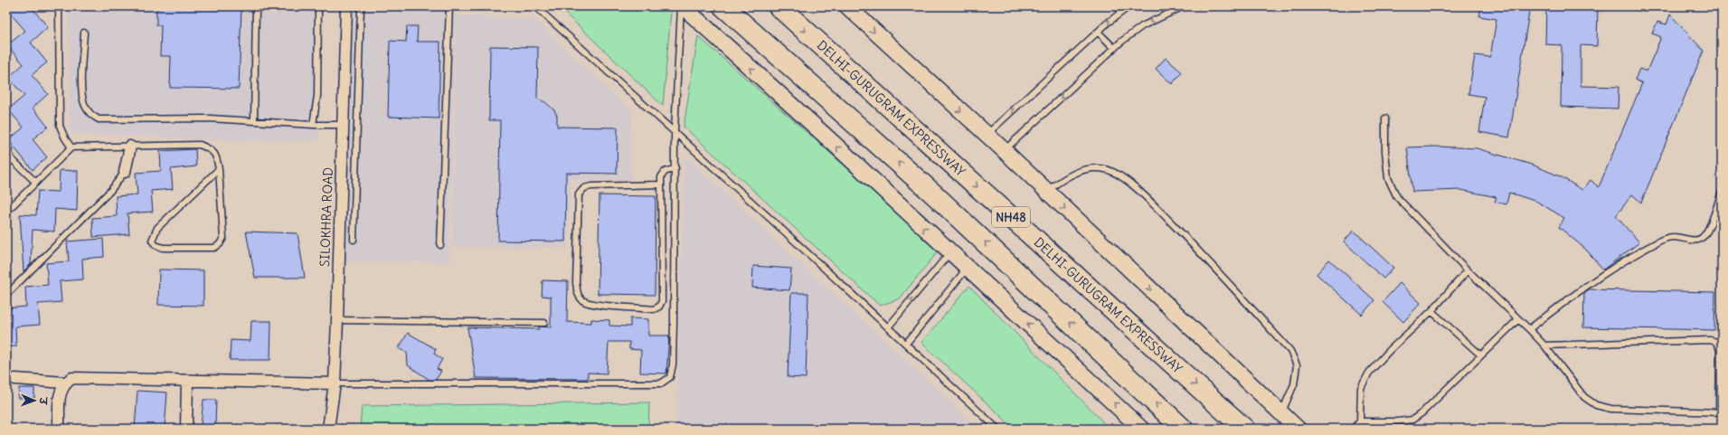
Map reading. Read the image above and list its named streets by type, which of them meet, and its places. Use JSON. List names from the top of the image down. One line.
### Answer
{"streets":{"highway":["DELHI-GURUGRAM EXPRESSWAY","NH48"],"street":["SILOKHRA ROAD"]},"north":"right"}
